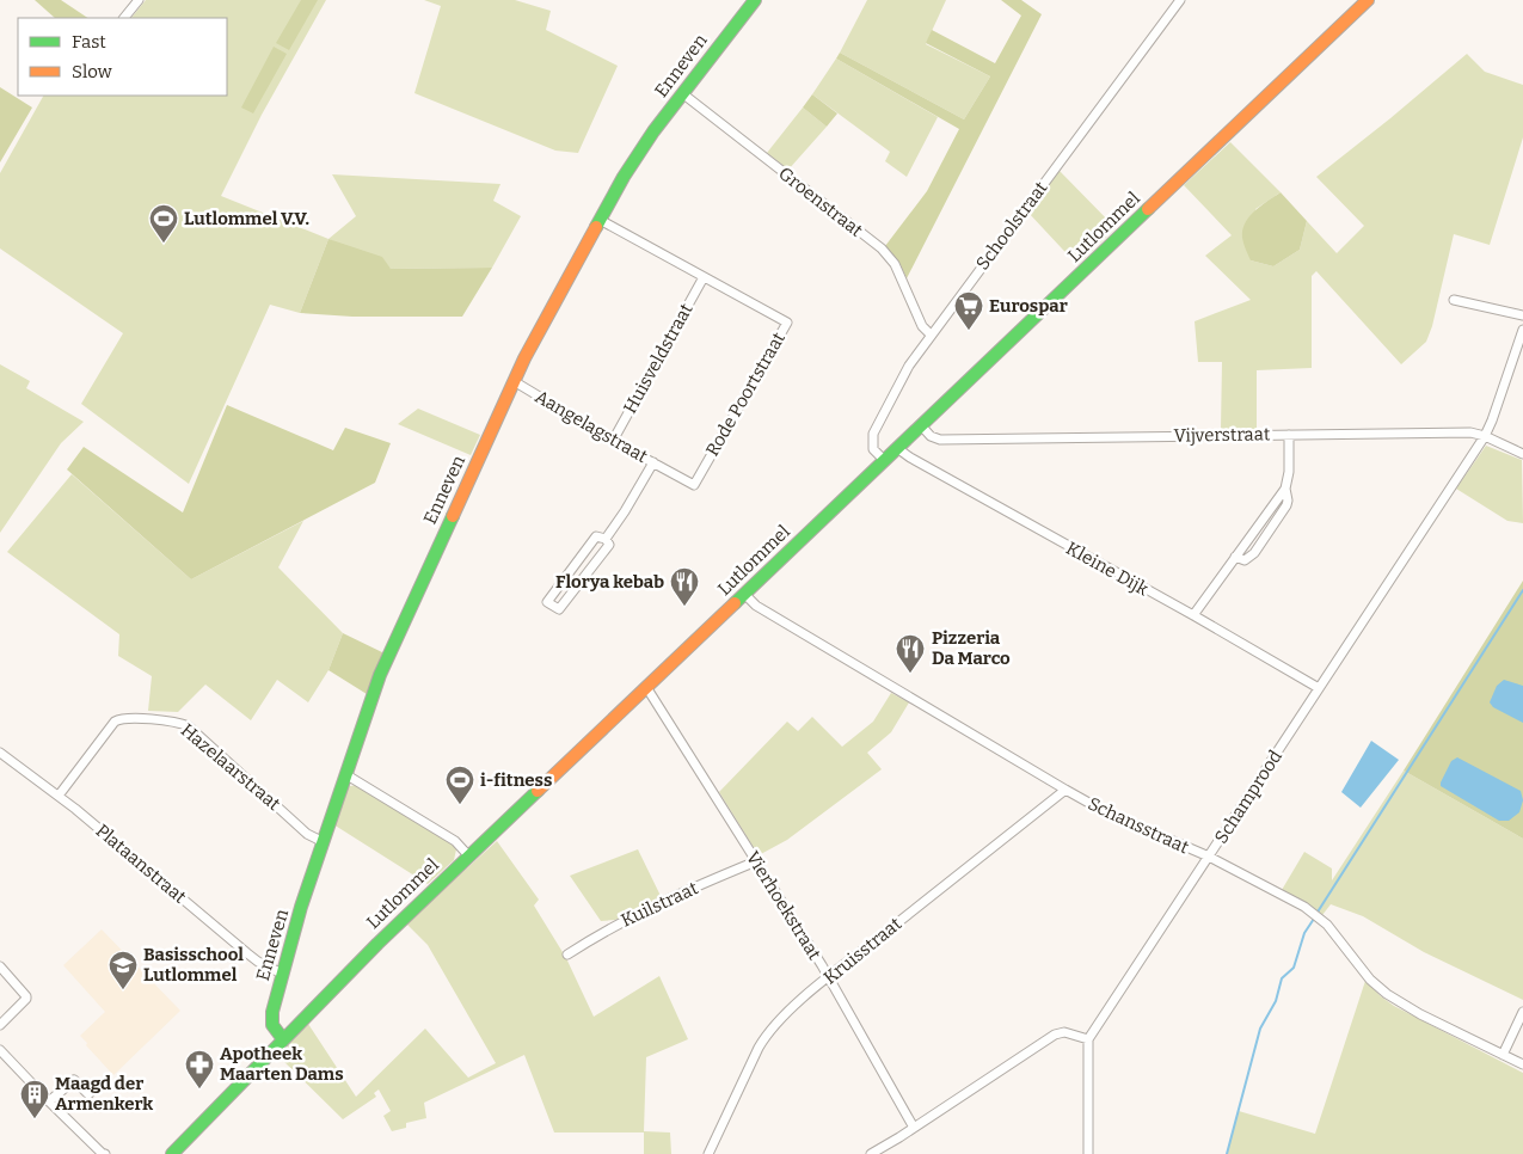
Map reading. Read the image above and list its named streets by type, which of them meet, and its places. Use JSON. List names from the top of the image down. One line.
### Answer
{"streets":{"main road":["Enneven","Lutlommel"],"street":["Groenstraat","Schoolstraat","Huisveldstraat","Rode Poortstraat","Aangelagstraat","Vijverstraat","Kleine Dijk","Hazelaarstraat","Schamprood","Schansstraat","Plataanstraat","Kuilstraat","Vierhoekstraat","Kruisstraat"]},"crossings":[["Enneven","Groenstraat"],["Enneven","Lutlommel"],["Enneven","Rode Poortstraat"],["Enneven","Aangelagstraat"],["Enneven","Hazelaarstraat"],["Enneven","Plataanstraat"],["Groenstraat","Schoolstraat"],["Schoolstraat","Lutlommel"],["Lutlommel","Vijverstraat"],["Lutlommel","Kleine Dijk"],["Lutlommel","Schansstraat"],["Lutlommel","Vierhoekstraat"],["Huisveldstraat","Rode Poortstraat"],["Huisveldstraat","Aangelagstraat"],["Rode Poortstraat","Aangelagstraat"],["Vijverstraat","Schamprood"],["Kleine Dijk","Schamprood"],["Hazelaarstraat","Plataanstraat"],["Schamprood","Schansstraat"],["Schansstraat","Kruisstraat"],["Kuilstraat","Vierhoekstraat"],["Vierhoekstraat","Kruisstraat"]],"places":{"sports":["Lutlommel V.V.","i-fitness"],"supermarket":["Eurospar"],"restaurant":["Florya kebab","Pizzeria Da Marco"],"school or university":["Basisschool Lutlommel"],"pharmacy":["Apotheek Maarten Dams"],"building":["Maagd der Armenkerk"]},"legend":["Fast","Slow"]}
